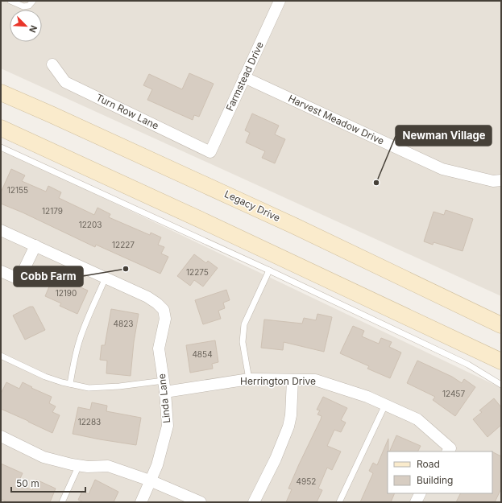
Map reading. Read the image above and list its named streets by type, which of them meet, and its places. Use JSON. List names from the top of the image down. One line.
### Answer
{"streets":{"main road":["Legacy Drive"],"street":["Farmstead Drive","Turn Row Lane","Harvest Meadow Drive","Herrington Drive","Linda Lane"]},"crossings":[["Farmstead Drive","Turn Row Lane"],["Farmstead Drive","Harvest Meadow Drive"],["Herrington Drive","Linda Lane"]],"places":["Newman Village","Cobb Farm"],"house_numbers":["12155","12179","12203","12227","12275","12190","4823","4854","12457","12283","4952"],"legend":["Road","Building"],"scale_bar":"50 m","north":"bottom right"}
